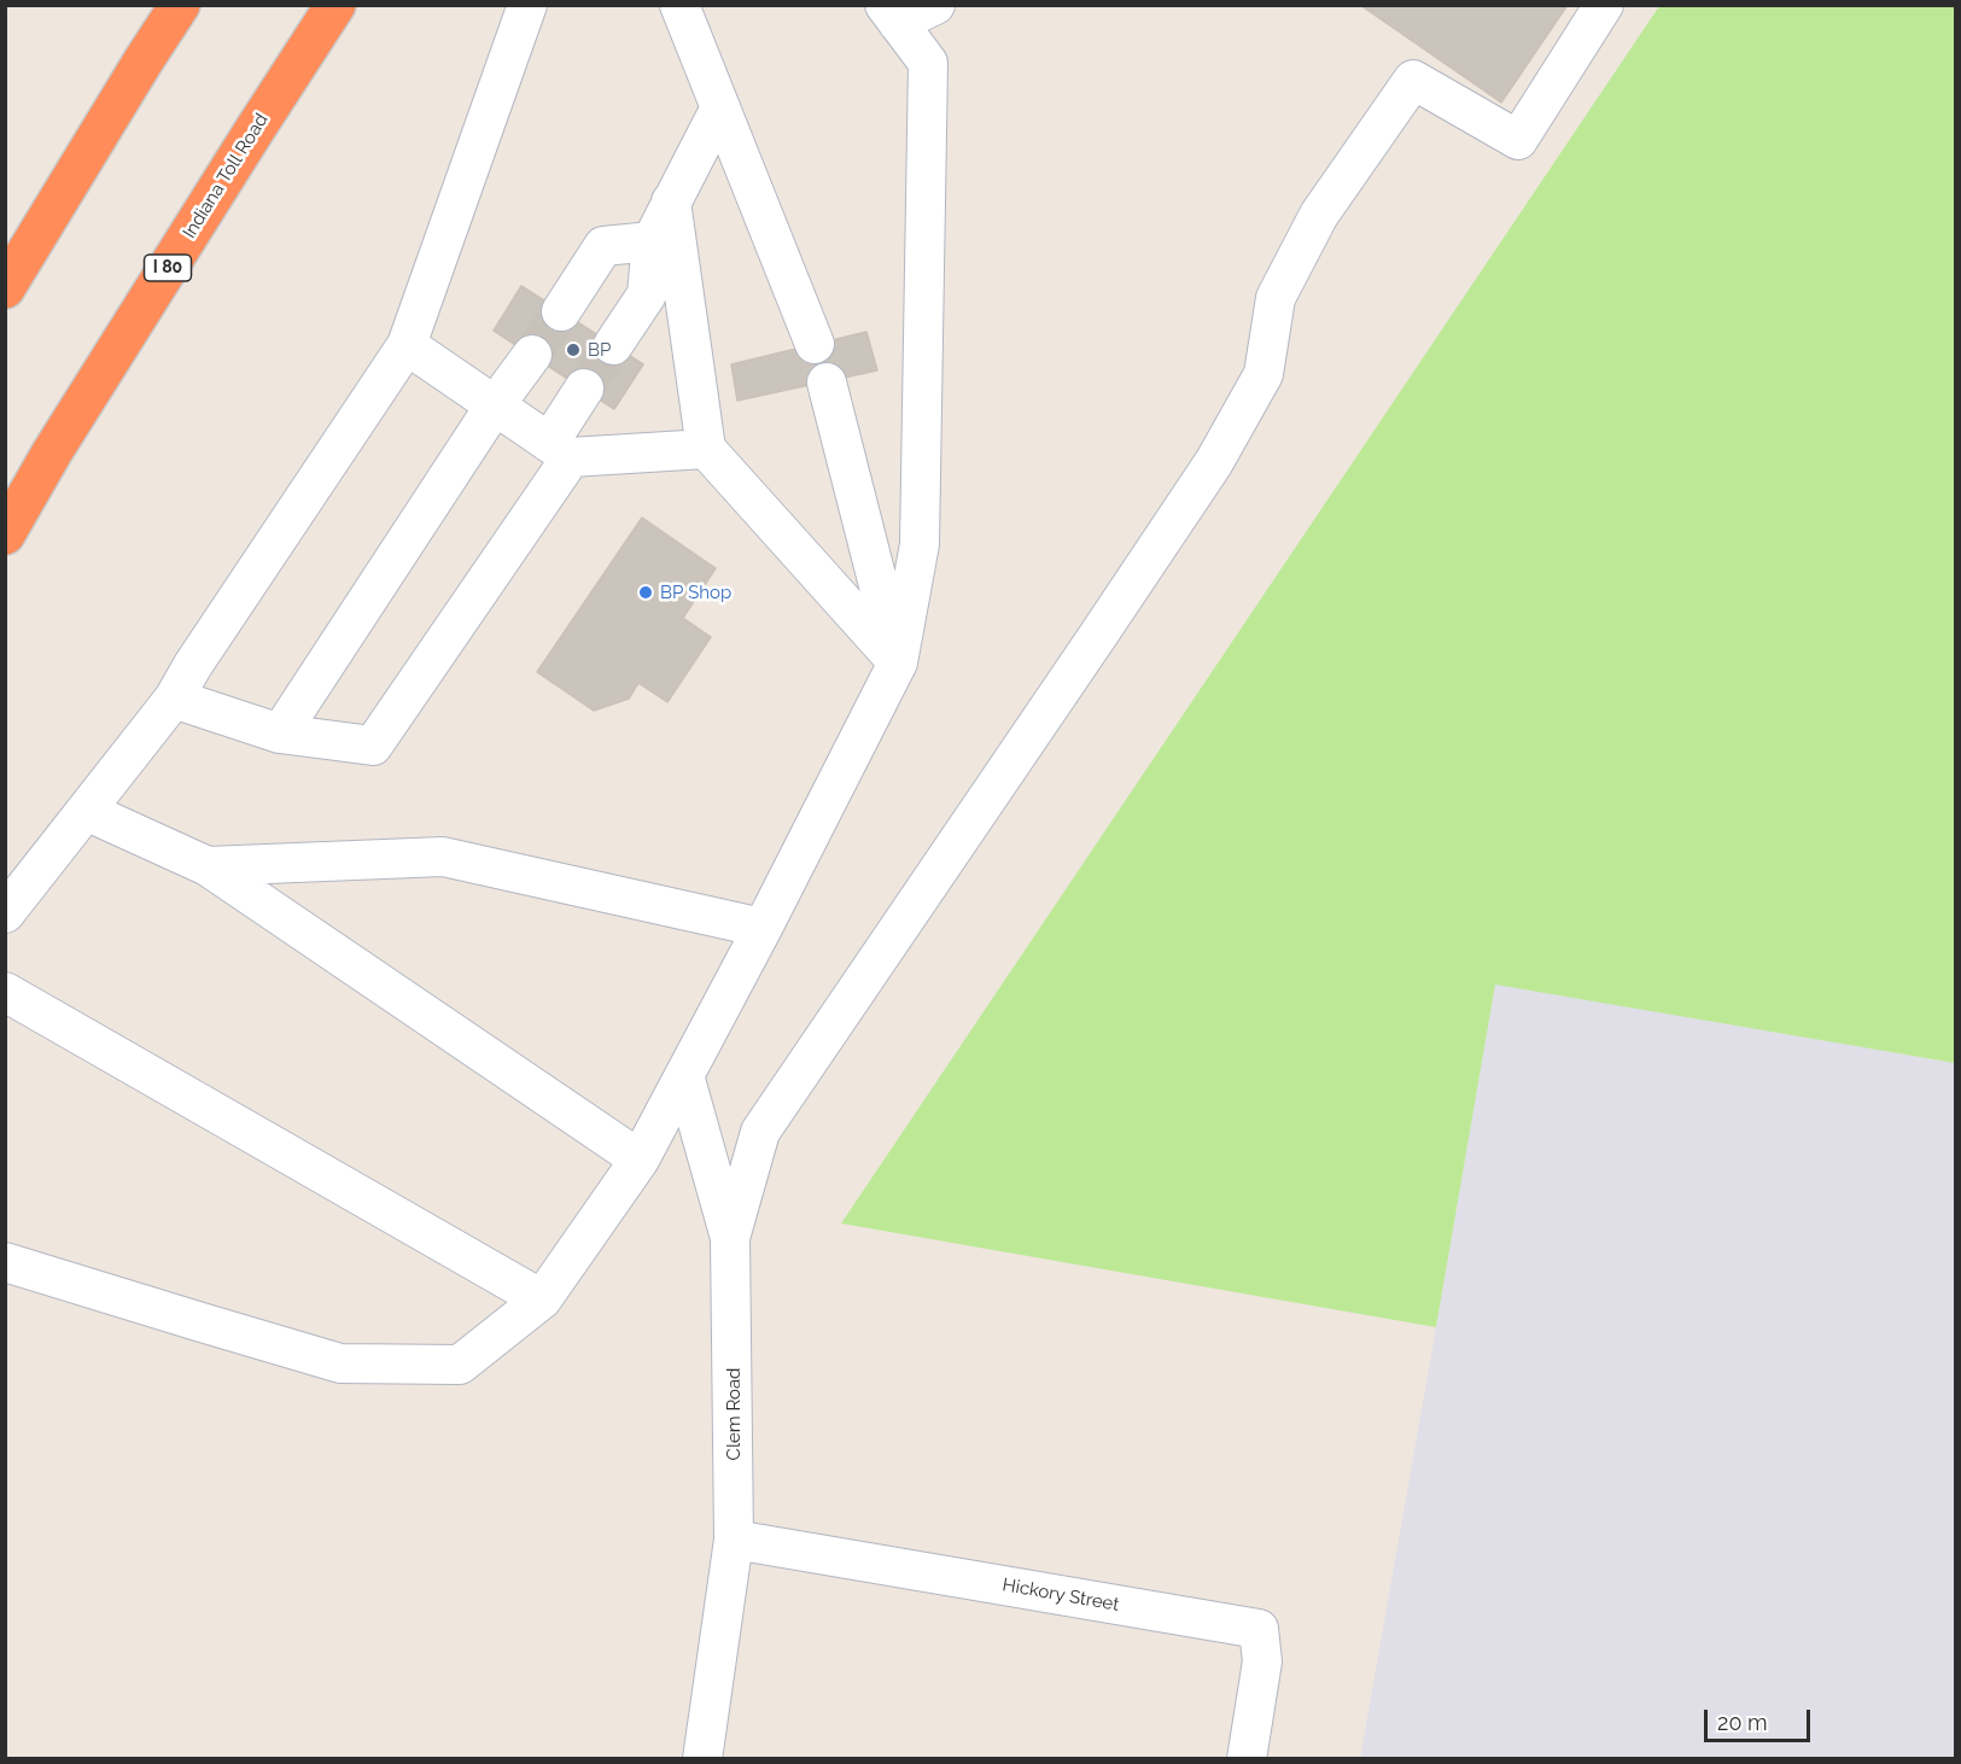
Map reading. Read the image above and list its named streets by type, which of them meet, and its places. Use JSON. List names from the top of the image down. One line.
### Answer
{"streets":{"highway":["Indiana Toll Road","I 80"],"street":["Clem Road","Hickory Street"]},"crossings":[["Clem Road","Hickory Street"]],"places":["BP","BP Shop"],"scale_bar":"20 m"}
